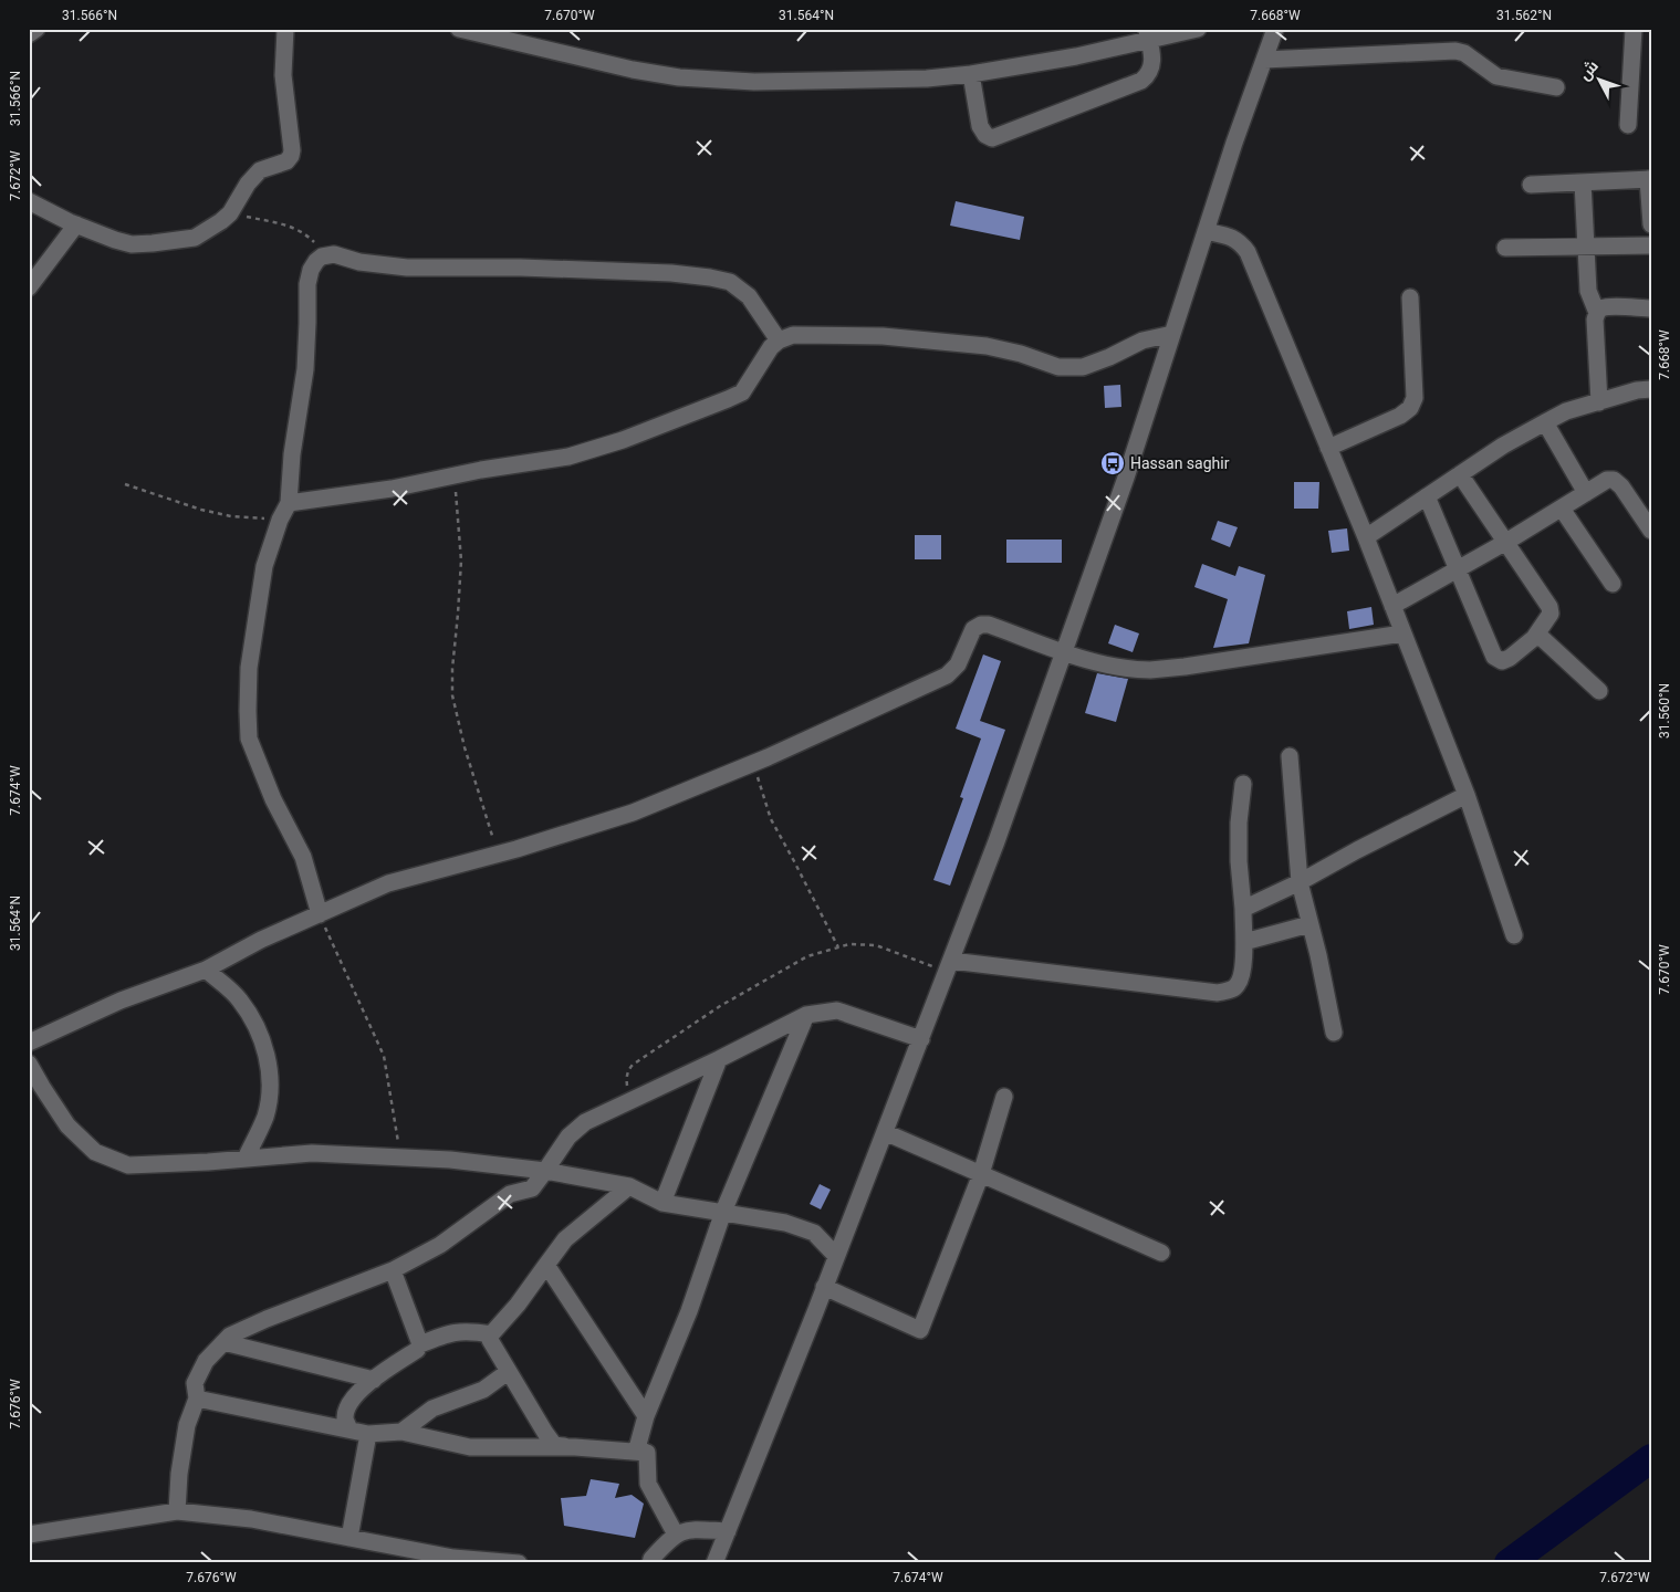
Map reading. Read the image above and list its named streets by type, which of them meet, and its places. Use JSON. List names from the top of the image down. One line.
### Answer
{"places":{"bus stop":["Hassan saghir"]},"north":"top left","coordinates":["31.566°N","7.670°W","31.564°N","7.668°W","31.562°N","7.672°W","31.560°N","7.674°W","7.676°W"]}
